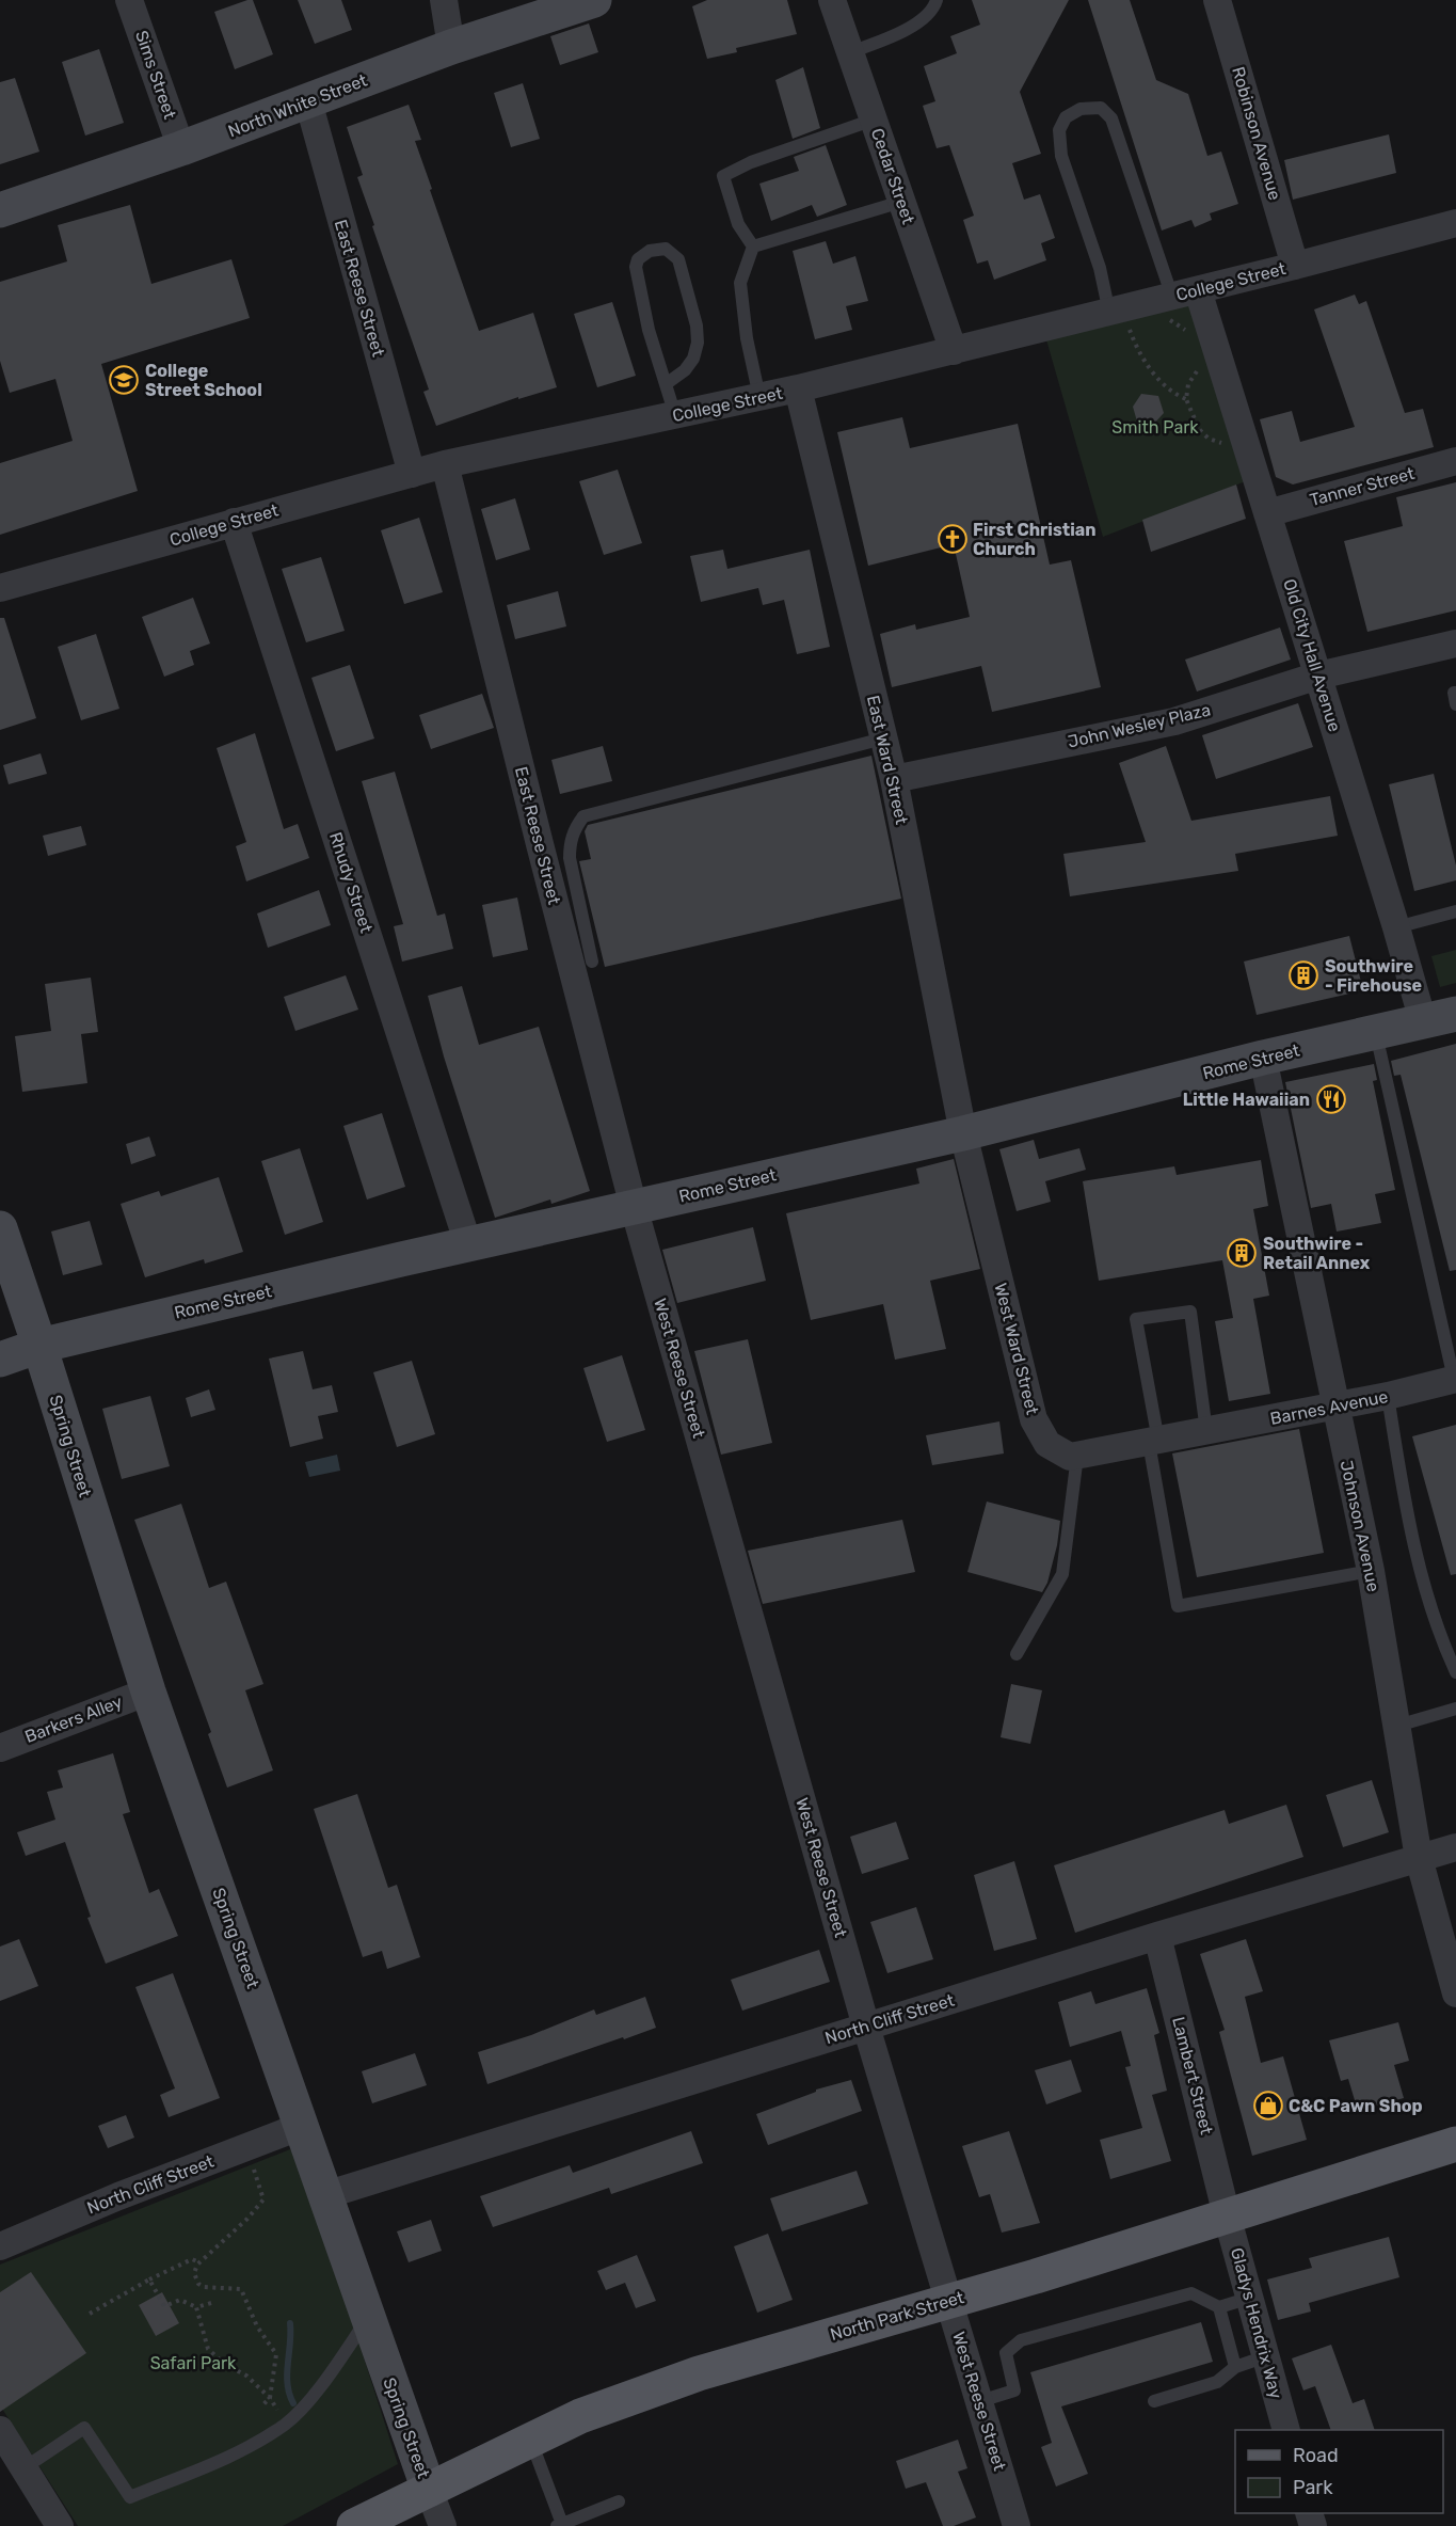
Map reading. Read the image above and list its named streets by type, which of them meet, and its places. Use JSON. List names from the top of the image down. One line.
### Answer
{"streets":{"main road":["North Park Street"],"street":["Sims Street","North White Street","Robinson Avenue","Cedar Street","College Street","East Reese Street","Tanner Street","Old City Hall Avenue","John Wesley Plaza","East Ward Street","Rhudy Street","Rome Street","West Ward Street","West Reese Street","Barnes Avenue","Spring Street","Johnson Avenue","Barkers Alley","North Cliff Street","Lambert Street","Gladys Hendrix Way"]},"crossings":[["Sims Street","North White Street"],["North White Street","East Reese Street"],["Robinson Avenue","College Street"],["Cedar Street","College Street"],["College Street","East Reese Street"],["College Street","Old City Hall Avenue"],["College Street","East Ward Street"],["College Street","Rhudy Street"],["East Reese Street","Rome Street"],["East Reese Street","West Reese Street"],["Tanner Street","Old City Hall Avenue"],["Old City Hall Avenue","John Wesley Plaza"],["Old City Hall Avenue","Rome Street"],["John Wesley Plaza","East Ward Street"],["East Ward Street","Rome Street"],["East Ward Street","West Ward Street"],["Rhudy Street","Rome Street"],["Rome Street","West Ward Street"],["Rome Street","West Reese Street"],["Rome Street","Spring Street"],["Rome Street","Johnson Avenue"],["West Reese Street","North Cliff Street"],["West Reese Street","North Park Street"],["Barnes Avenue","Johnson Avenue"],["Spring Street","Barkers Alley"],["Spring Street","North Cliff Street"],["Spring Street","North Park Street"],["Johnson Avenue","North Cliff Street"],["North Cliff Street","Lambert Street"],["Lambert Street","North Park Street"],["Lambert Street","Gladys Hendrix Way"],["North Park Street","Gladys Hendrix Way"]],"parks":["Smith Park","Safari Park"],"places":{"school or university":["College Street School"],"church":["First Christian Church"],"building":["Southwire - Firehouse","Southwire - Retail Annex"],"restaurant":["Little Hawaiian"],"shop":["C&C Pawn Shop"]},"legend":["Road","Park"]}
